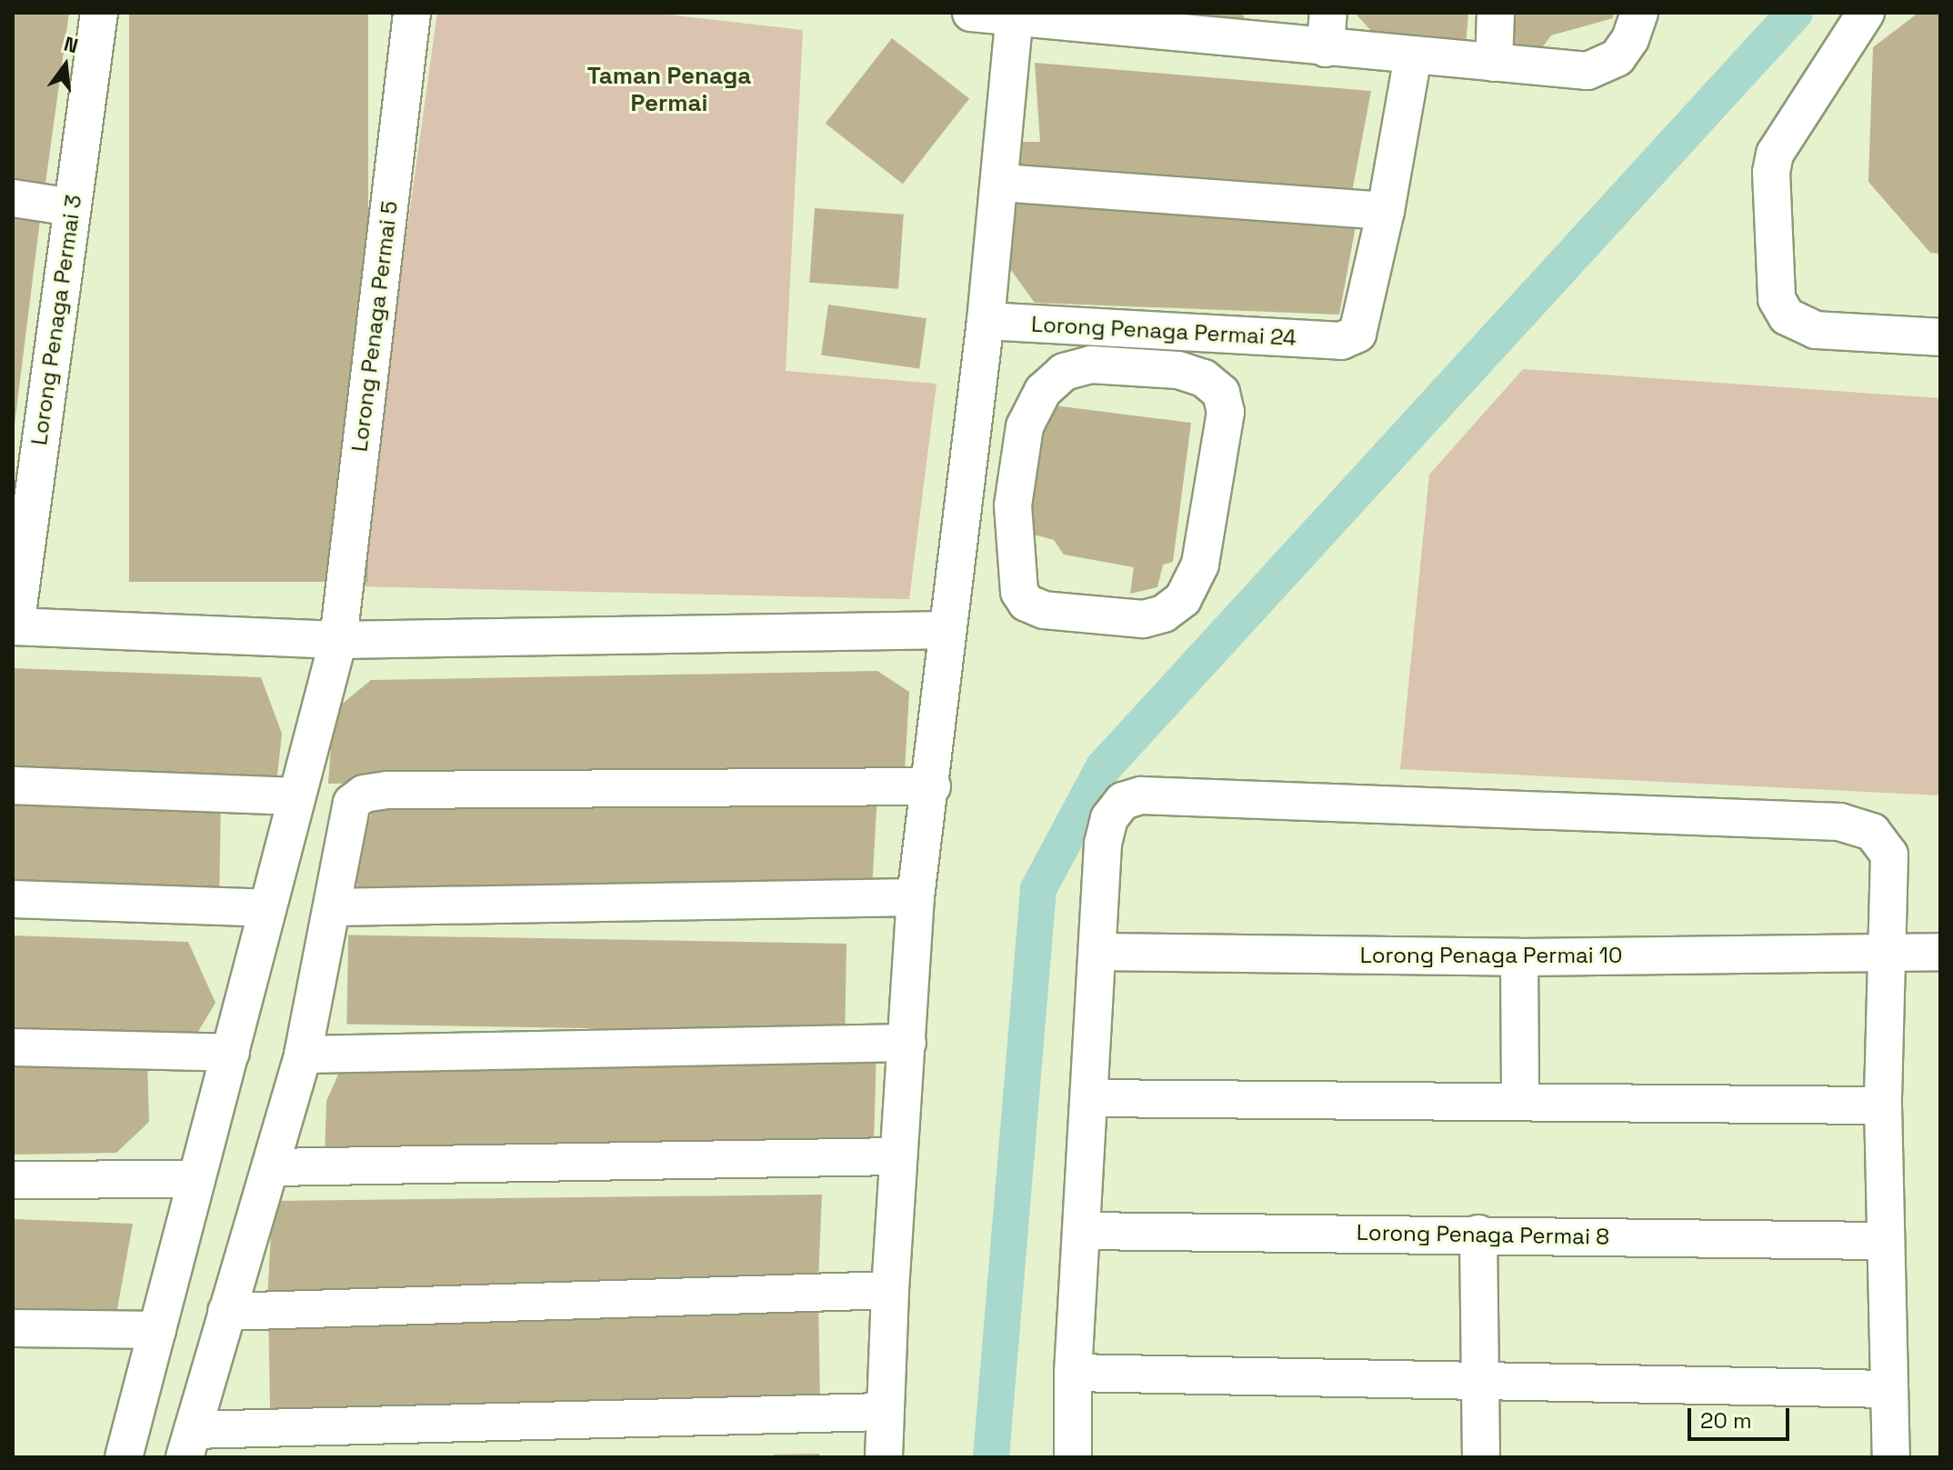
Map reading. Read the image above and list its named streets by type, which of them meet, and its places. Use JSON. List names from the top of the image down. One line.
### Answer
{"streets":{"street":["Lorong Penaga Permai 3","Lorong Penaga Permai 5","Lorong Penaga Permai 24","Lorong Penaga Permai 10","Lorong Penaga Permai 8"]},"districts":["Taman Penaga Permai"],"scale_bar":"20 m","north":"top"}
